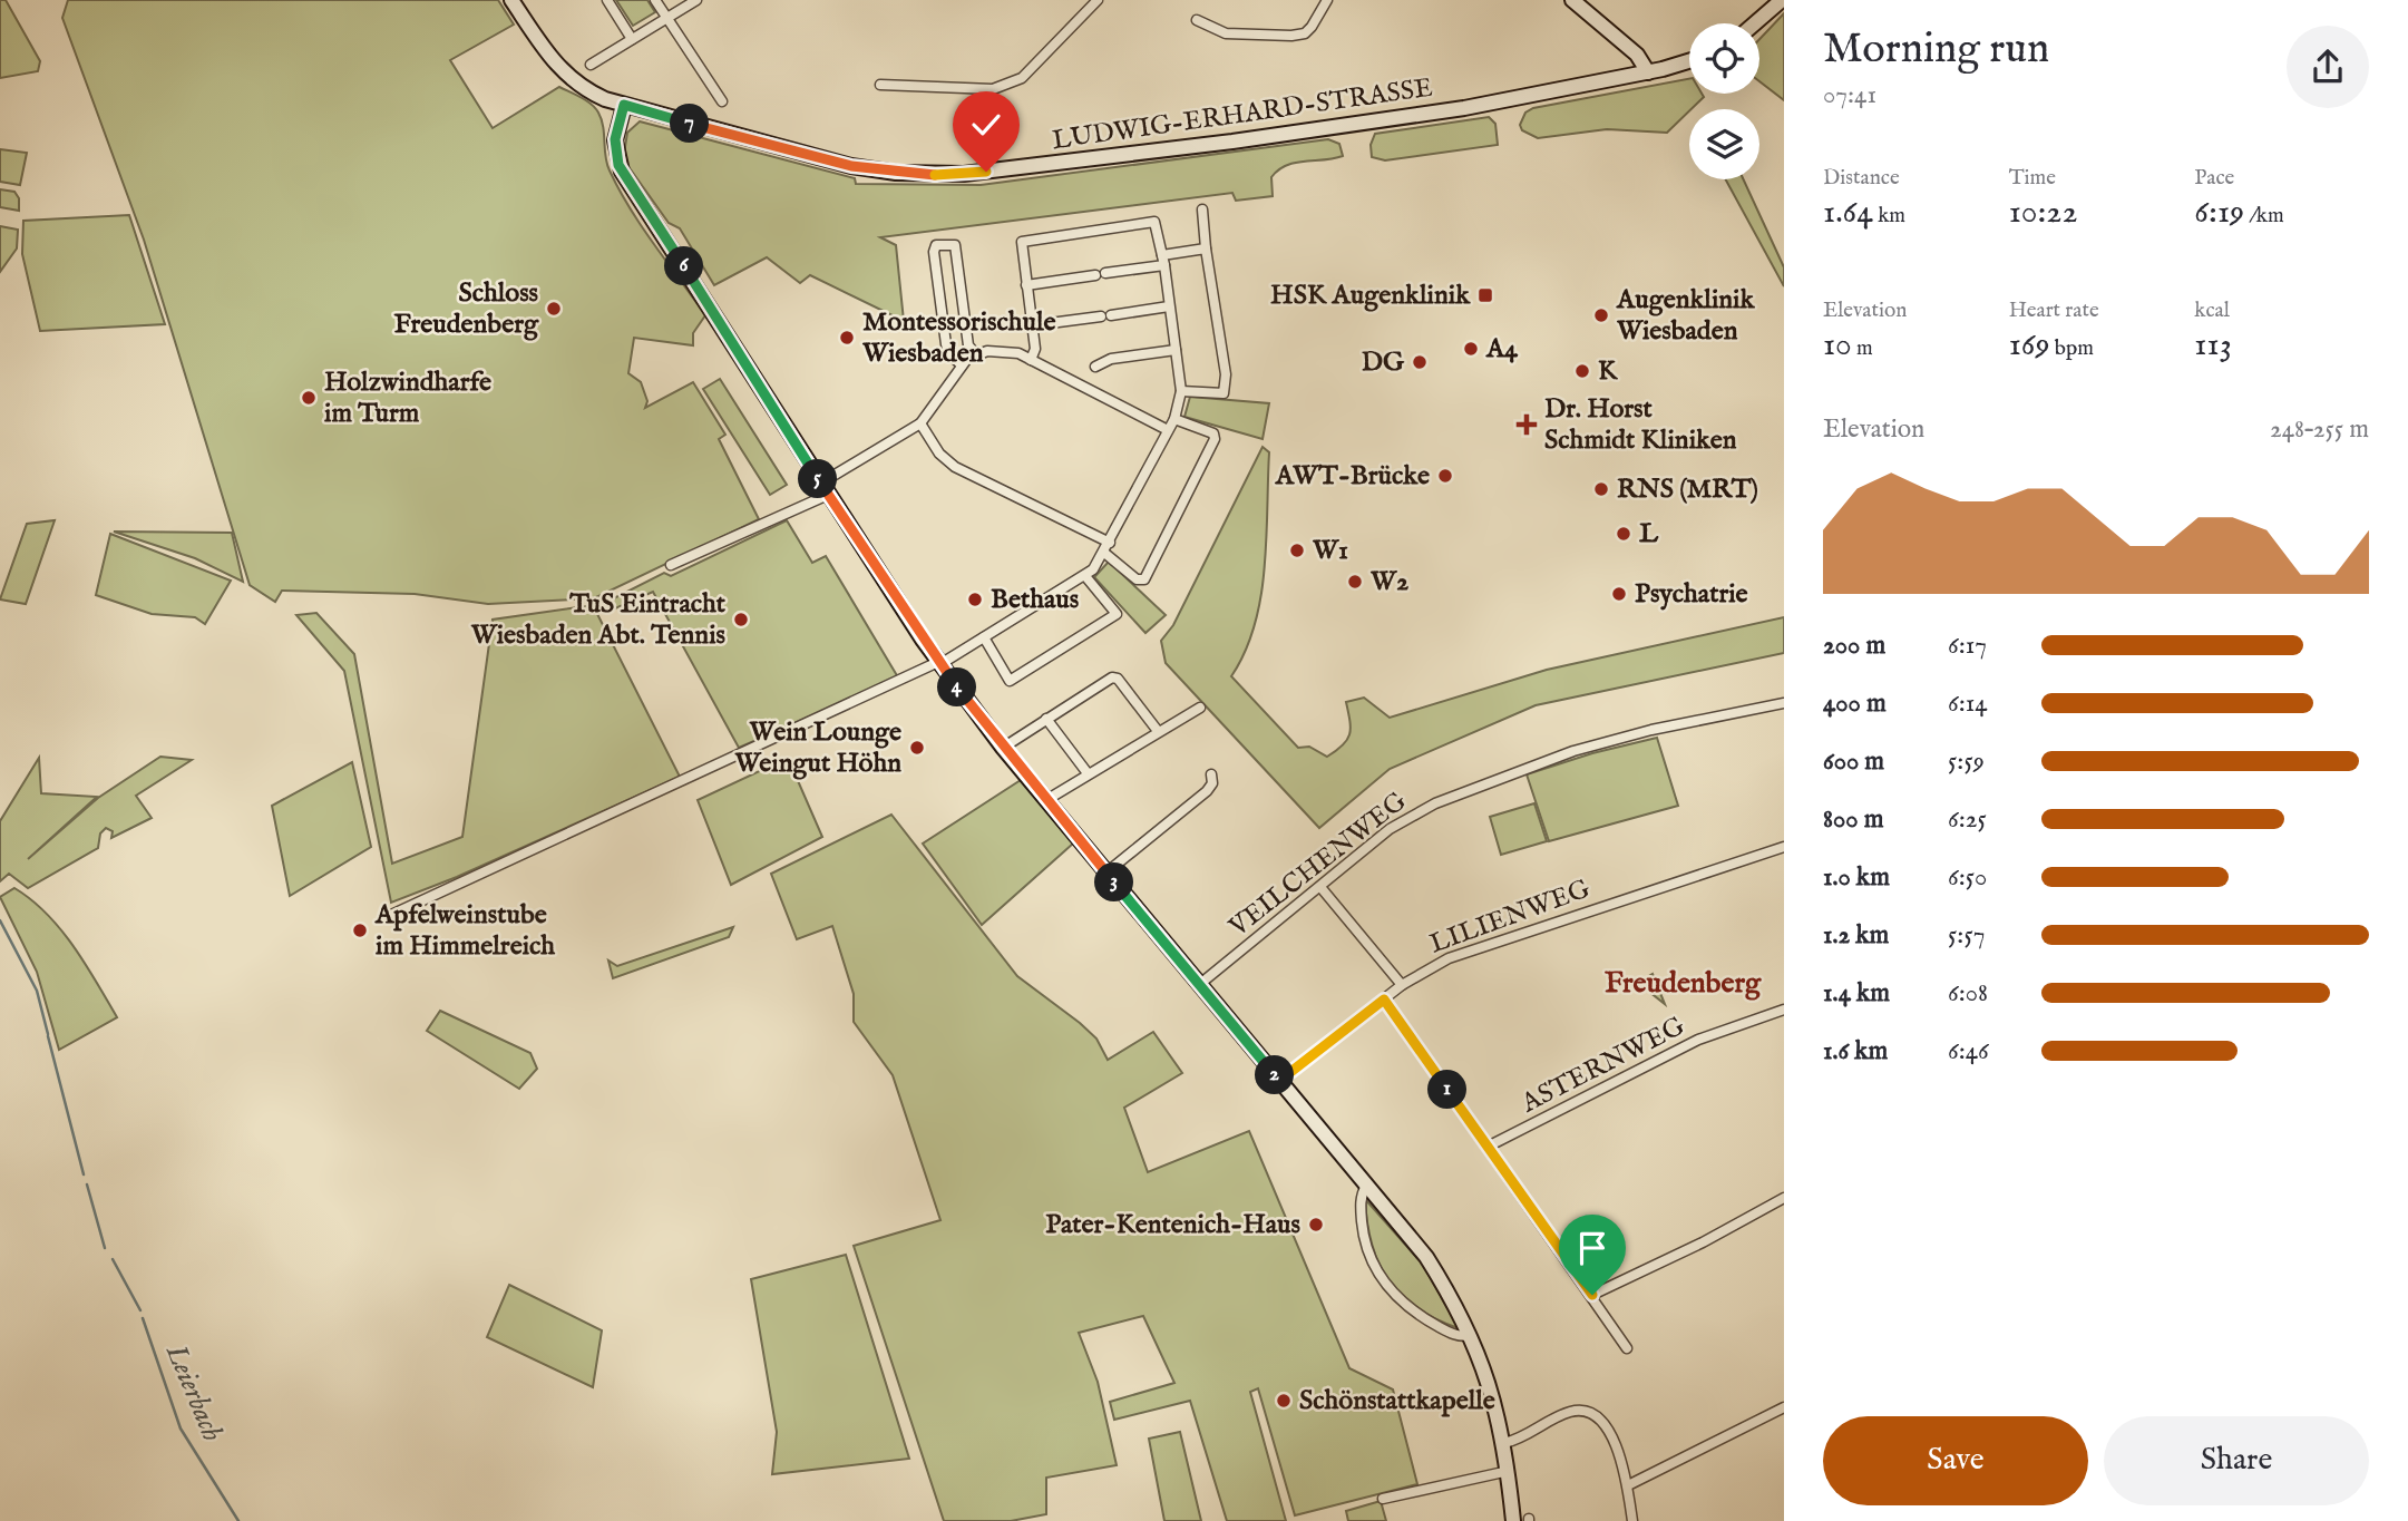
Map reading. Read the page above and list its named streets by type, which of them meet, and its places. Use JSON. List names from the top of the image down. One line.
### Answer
{"streets":{"street":["LUDWIG-ERHARD-STRASSE","VEILCHENWEG","LILIENWEG","ASTERNWEG"]},"districts":["Freudenberg"],"water":["Leierbach"],"places":{"transit":["HSK Augenklinik"],"other":["Schloss Freudenberg","Augenklinik Wiesbaden","Montessorischule Wiesbaden","A4","DG","K","Holzwindharfe im Turm","AWT-Brücke","RNS (MRT)","L","W1","W2","Psychatrie","Bethaus","TuS Eintracht Wiesbaden Abt. Tennis","Wein Lounge Weingut Höhn","Apfelweinstube im Himmelreich","Pater-Kentenich-Haus","Schönstattkapelle"],"health":["Dr. Horst Schmidt Kliniken"]},"page":{"heading":["Morning run","07:41"],"pins":["7","6","5","4","3","2","1"],"stats":[["Distance","1.64 km"],["Time","10:22"],["Pace","6:19 /km"],["Elevation","10 m"],["Heart rate","169 bpm"],["kcal","113"]],"chart":["Elevation","248–255 m"],"list":[{"name":"200 m","note":"6:17"},{"name":"400 m","note":"6:14"},{"name":"600 m","note":"5:59"},{"name":"800 m","note":"6:25"},{"name":"1.0 km","note":"6:50"},{"name":"1.2 km","note":"5:57"},{"name":"1.4 km","note":"6:08"},{"name":"1.6 km","note":"6:46"}],"buttons":["Save","Share"]}}
